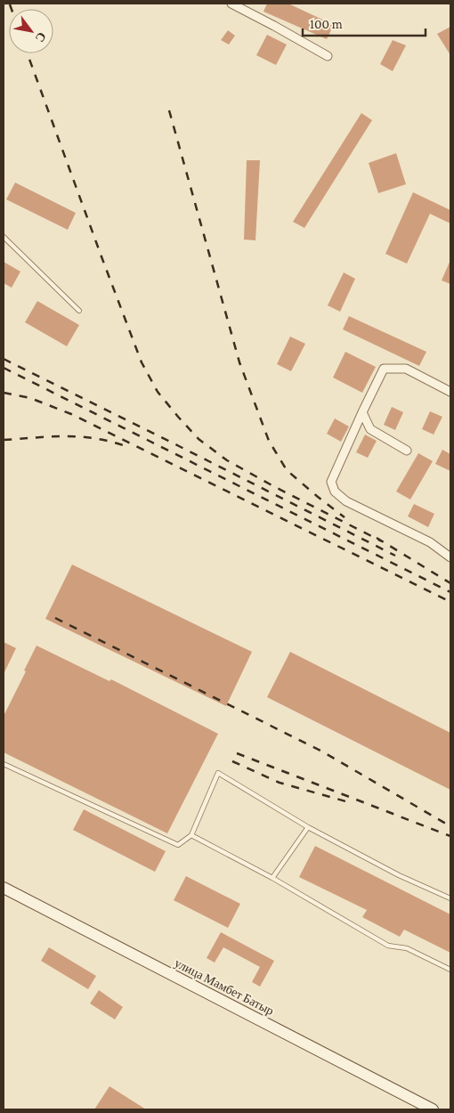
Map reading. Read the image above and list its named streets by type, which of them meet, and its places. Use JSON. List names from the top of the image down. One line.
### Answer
{"streets":{"main road":["улица Мамбет Батыр"]},"scale_bar":"100 m","north":"bottom right"}
